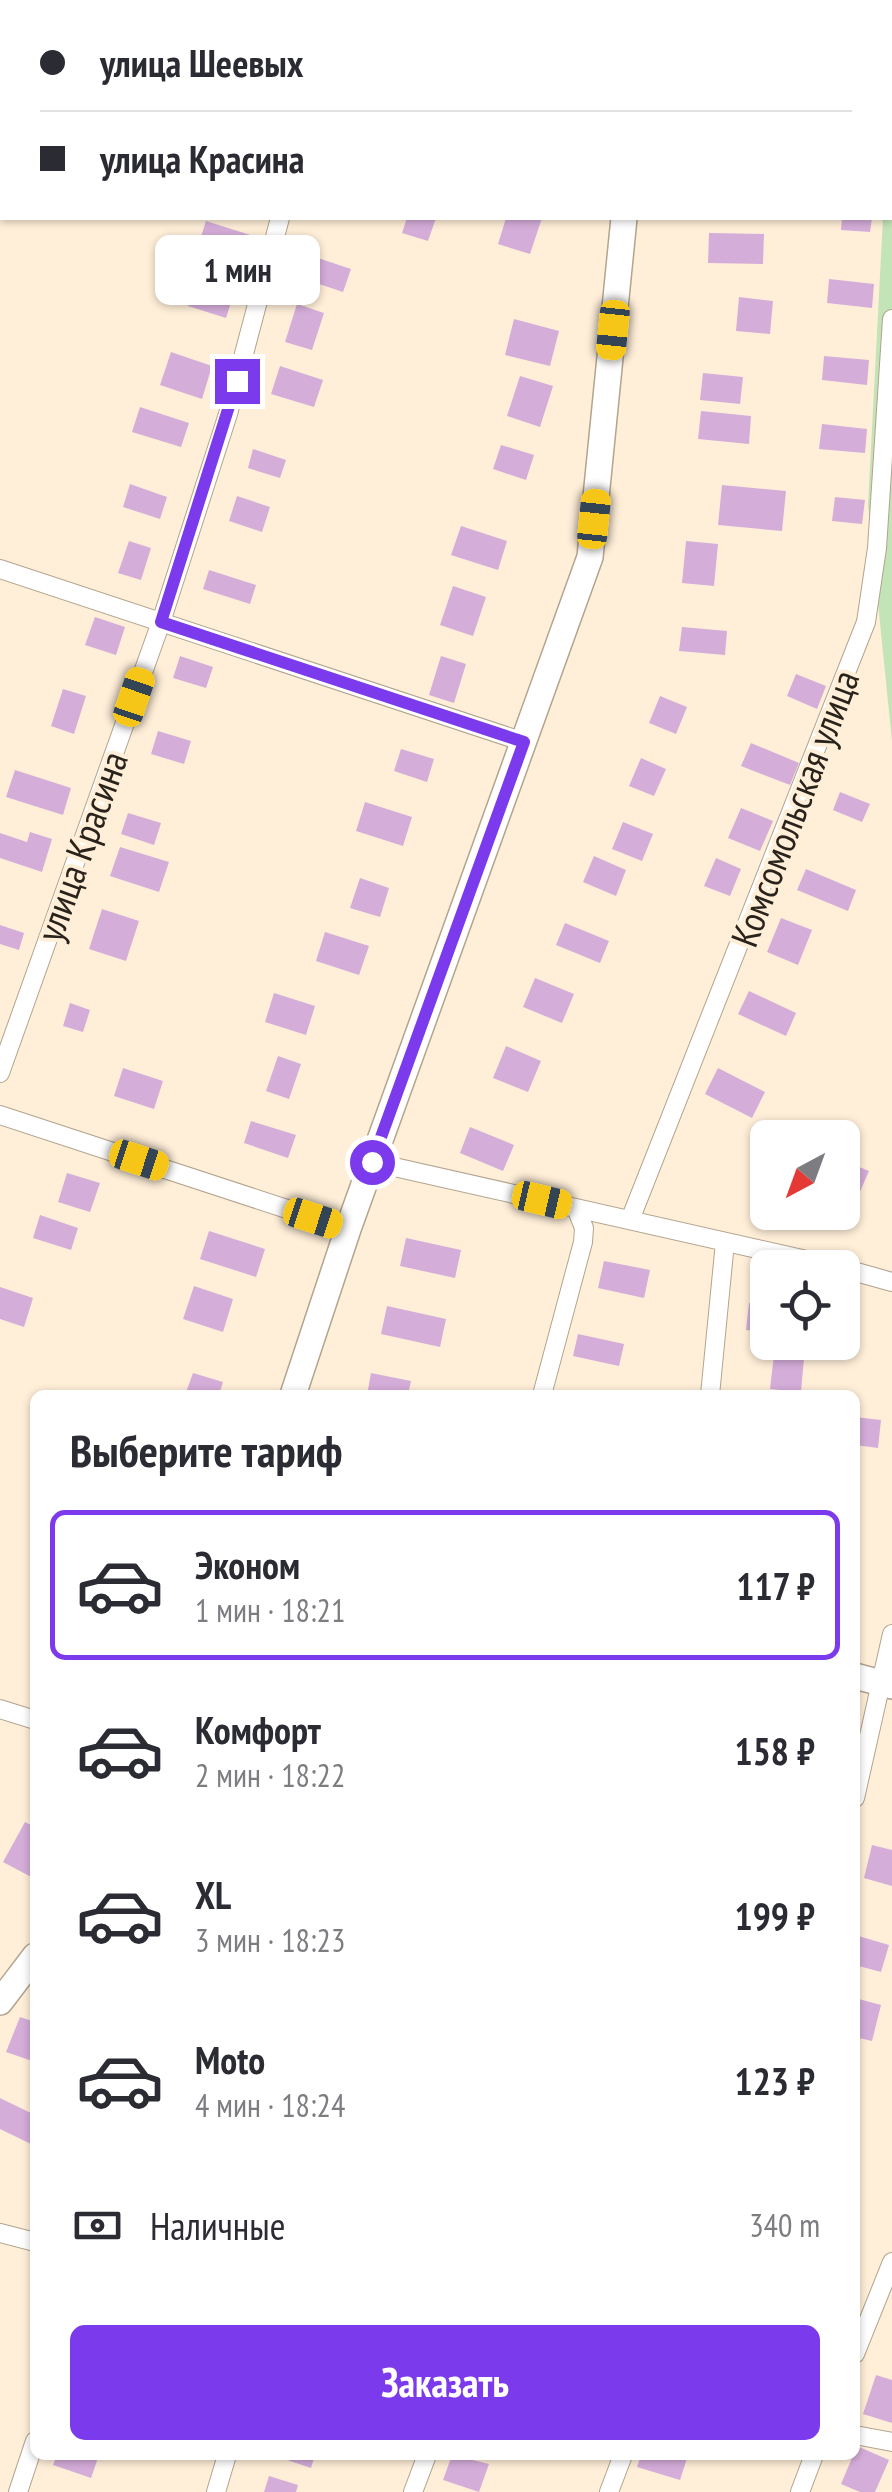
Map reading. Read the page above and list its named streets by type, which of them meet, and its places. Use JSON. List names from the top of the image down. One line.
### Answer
{"streets":{"street":["Комсомольская улица","улица Красина"]},"north":"bottom left","page":{"banner":["улица Шеевых","улица Красина"],"bubble":"1 мин","heading":"Выберите тариф","list":[{"name":"Эконом","note":"1 мин · 18:21","value":"117 ₽"},{"name":"Комфорт","note":"2 мин · 18:22","value":"158 ₽"},{"name":"XL","note":"3 мин · 18:23","value":"199 ₽"},{"name":"Moto","note":"4 мин · 18:24","value":"123 ₽"}],"pay":["Наличные","340 m"],"buttons":"Заказать"}}
